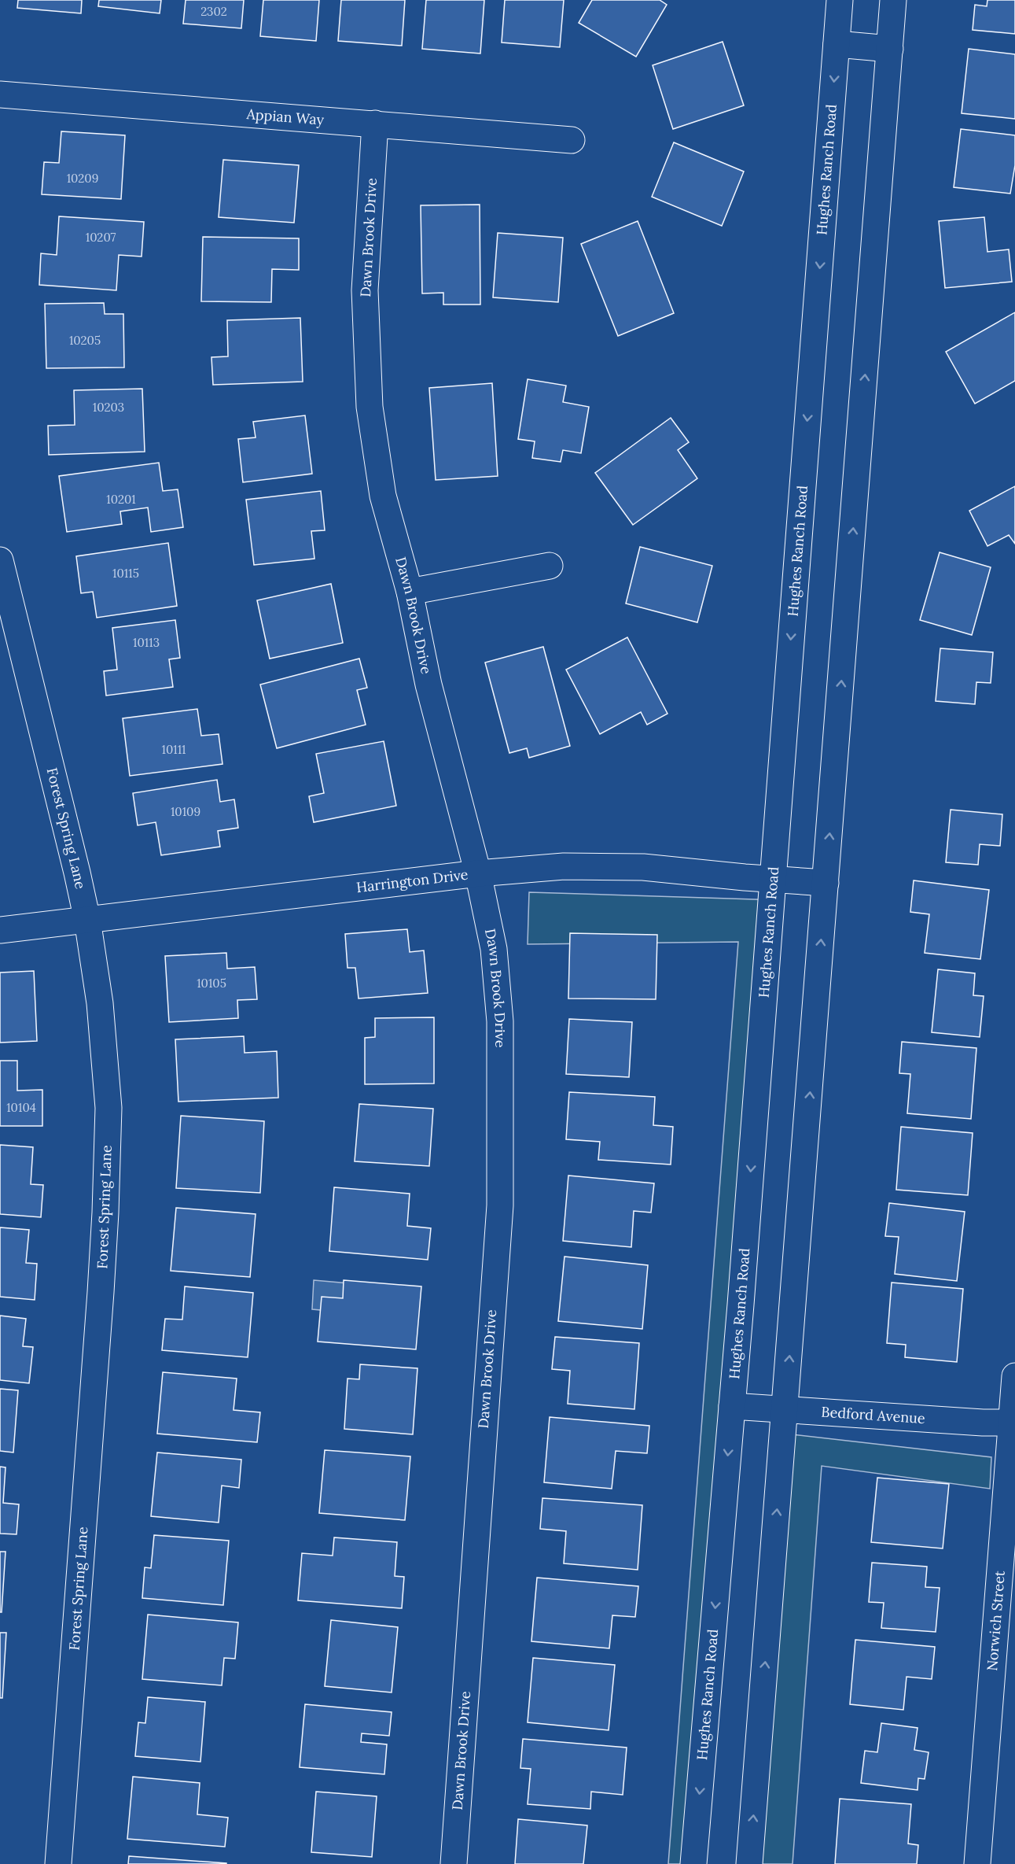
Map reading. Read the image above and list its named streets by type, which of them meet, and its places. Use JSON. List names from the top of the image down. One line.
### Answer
{"streets":{"street":["Appian Way","Hughes Ranch Road","Dawn Brook Drive","Forest Spring Lane","Harrington Drive","Bedford Avenue","Norwich Street"]},"crossings":[["Appian Way","Dawn Brook Drive"],["Hughes Ranch Road","Harrington Drive"],["Hughes Ranch Road","Bedford Avenue"],["Dawn Brook Drive","Harrington Drive"],["Forest Spring Lane","Harrington Drive"],["Bedford Avenue","Norwich Street"]],"house_numbers":["2302","10209","10207","10205","10203","10201","10115","10113","10111","10109","10105","10104"]}
